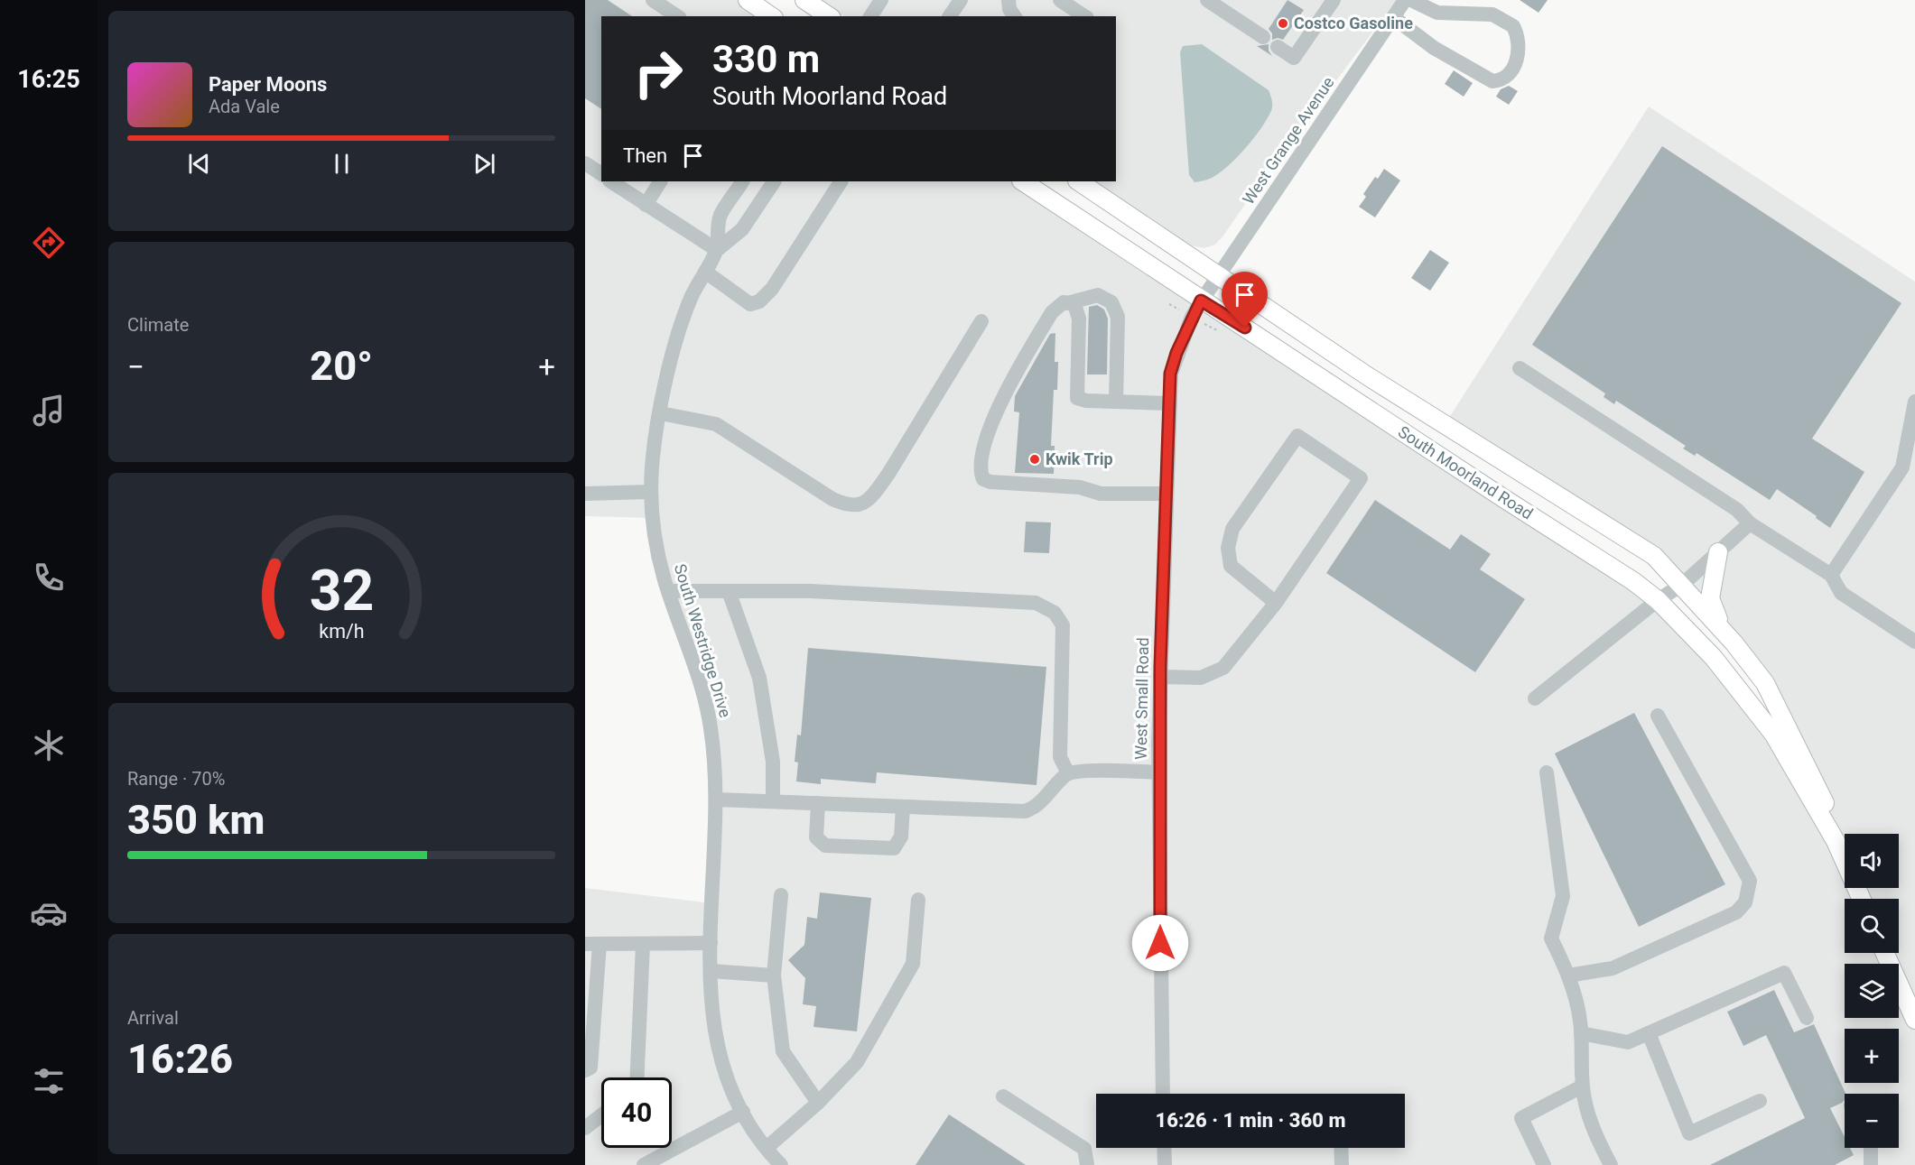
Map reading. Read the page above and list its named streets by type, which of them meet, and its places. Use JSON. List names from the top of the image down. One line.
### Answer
{"streets":{"main road":["South Moorland Road"],"street":["West Grange Avenue","South Westridge Drive","West Small Road"]},"crossings":[["West Grange Avenue","South Moorland Road"],["West Grange Avenue","West Small Road"],["South Moorland Road","West Small Road"]],"places":["Costco Gasoline","Kwik Trip"],"page":{"tabs":"16:25","turn":["330 m","South Moorland Road"],"song":["Paper Moons","Ada Vale"],"then":"Then","tile":["Climate",["Range · 70%","350 km"],["Arrival","16:26"]],"heat":["−","20°","+"],"map_buttons":["+","−"],"limit":"40","trip":"16:26 · 1 min · 360 m","gauge":["32","km/h"]}}
